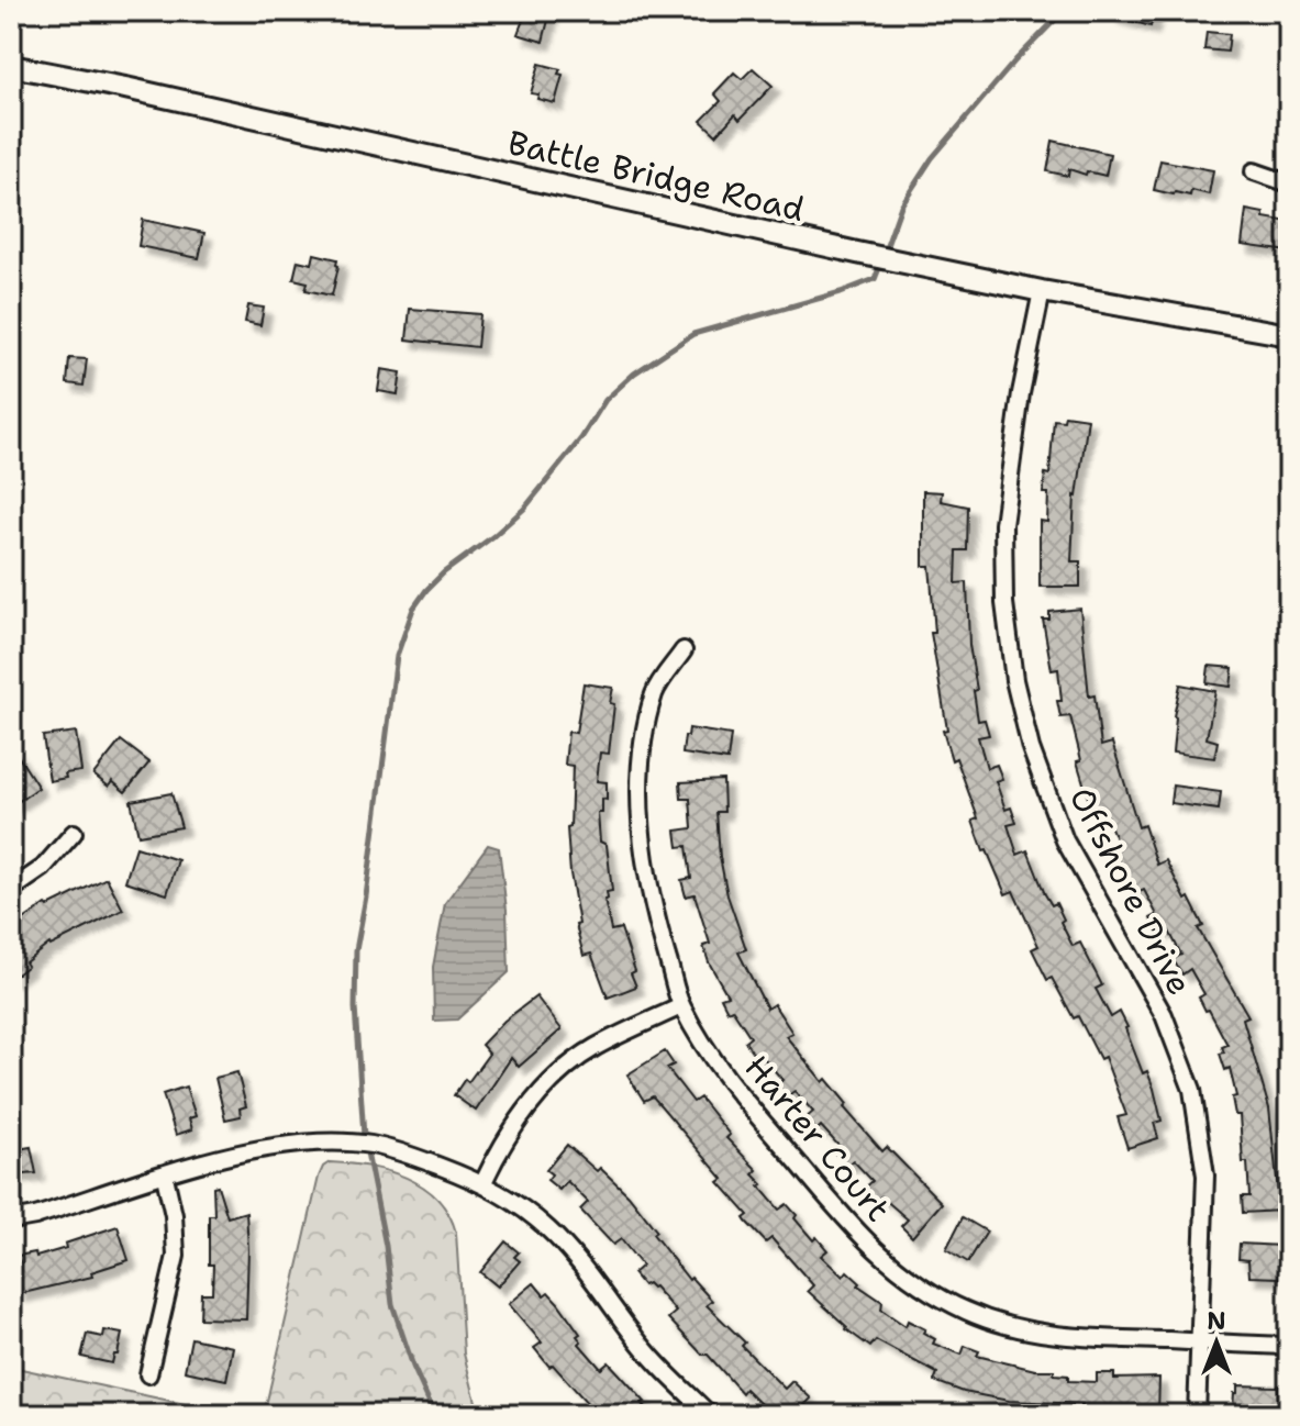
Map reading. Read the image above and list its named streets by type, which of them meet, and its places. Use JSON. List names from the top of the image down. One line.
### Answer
{"streets":{"street":["Battle Bridge Road","Offshore Drive","Harter Court"]},"crossings":[["Battle Bridge Road","Offshore Drive"],["Offshore Drive","Harter Court"]],"north":"top"}
